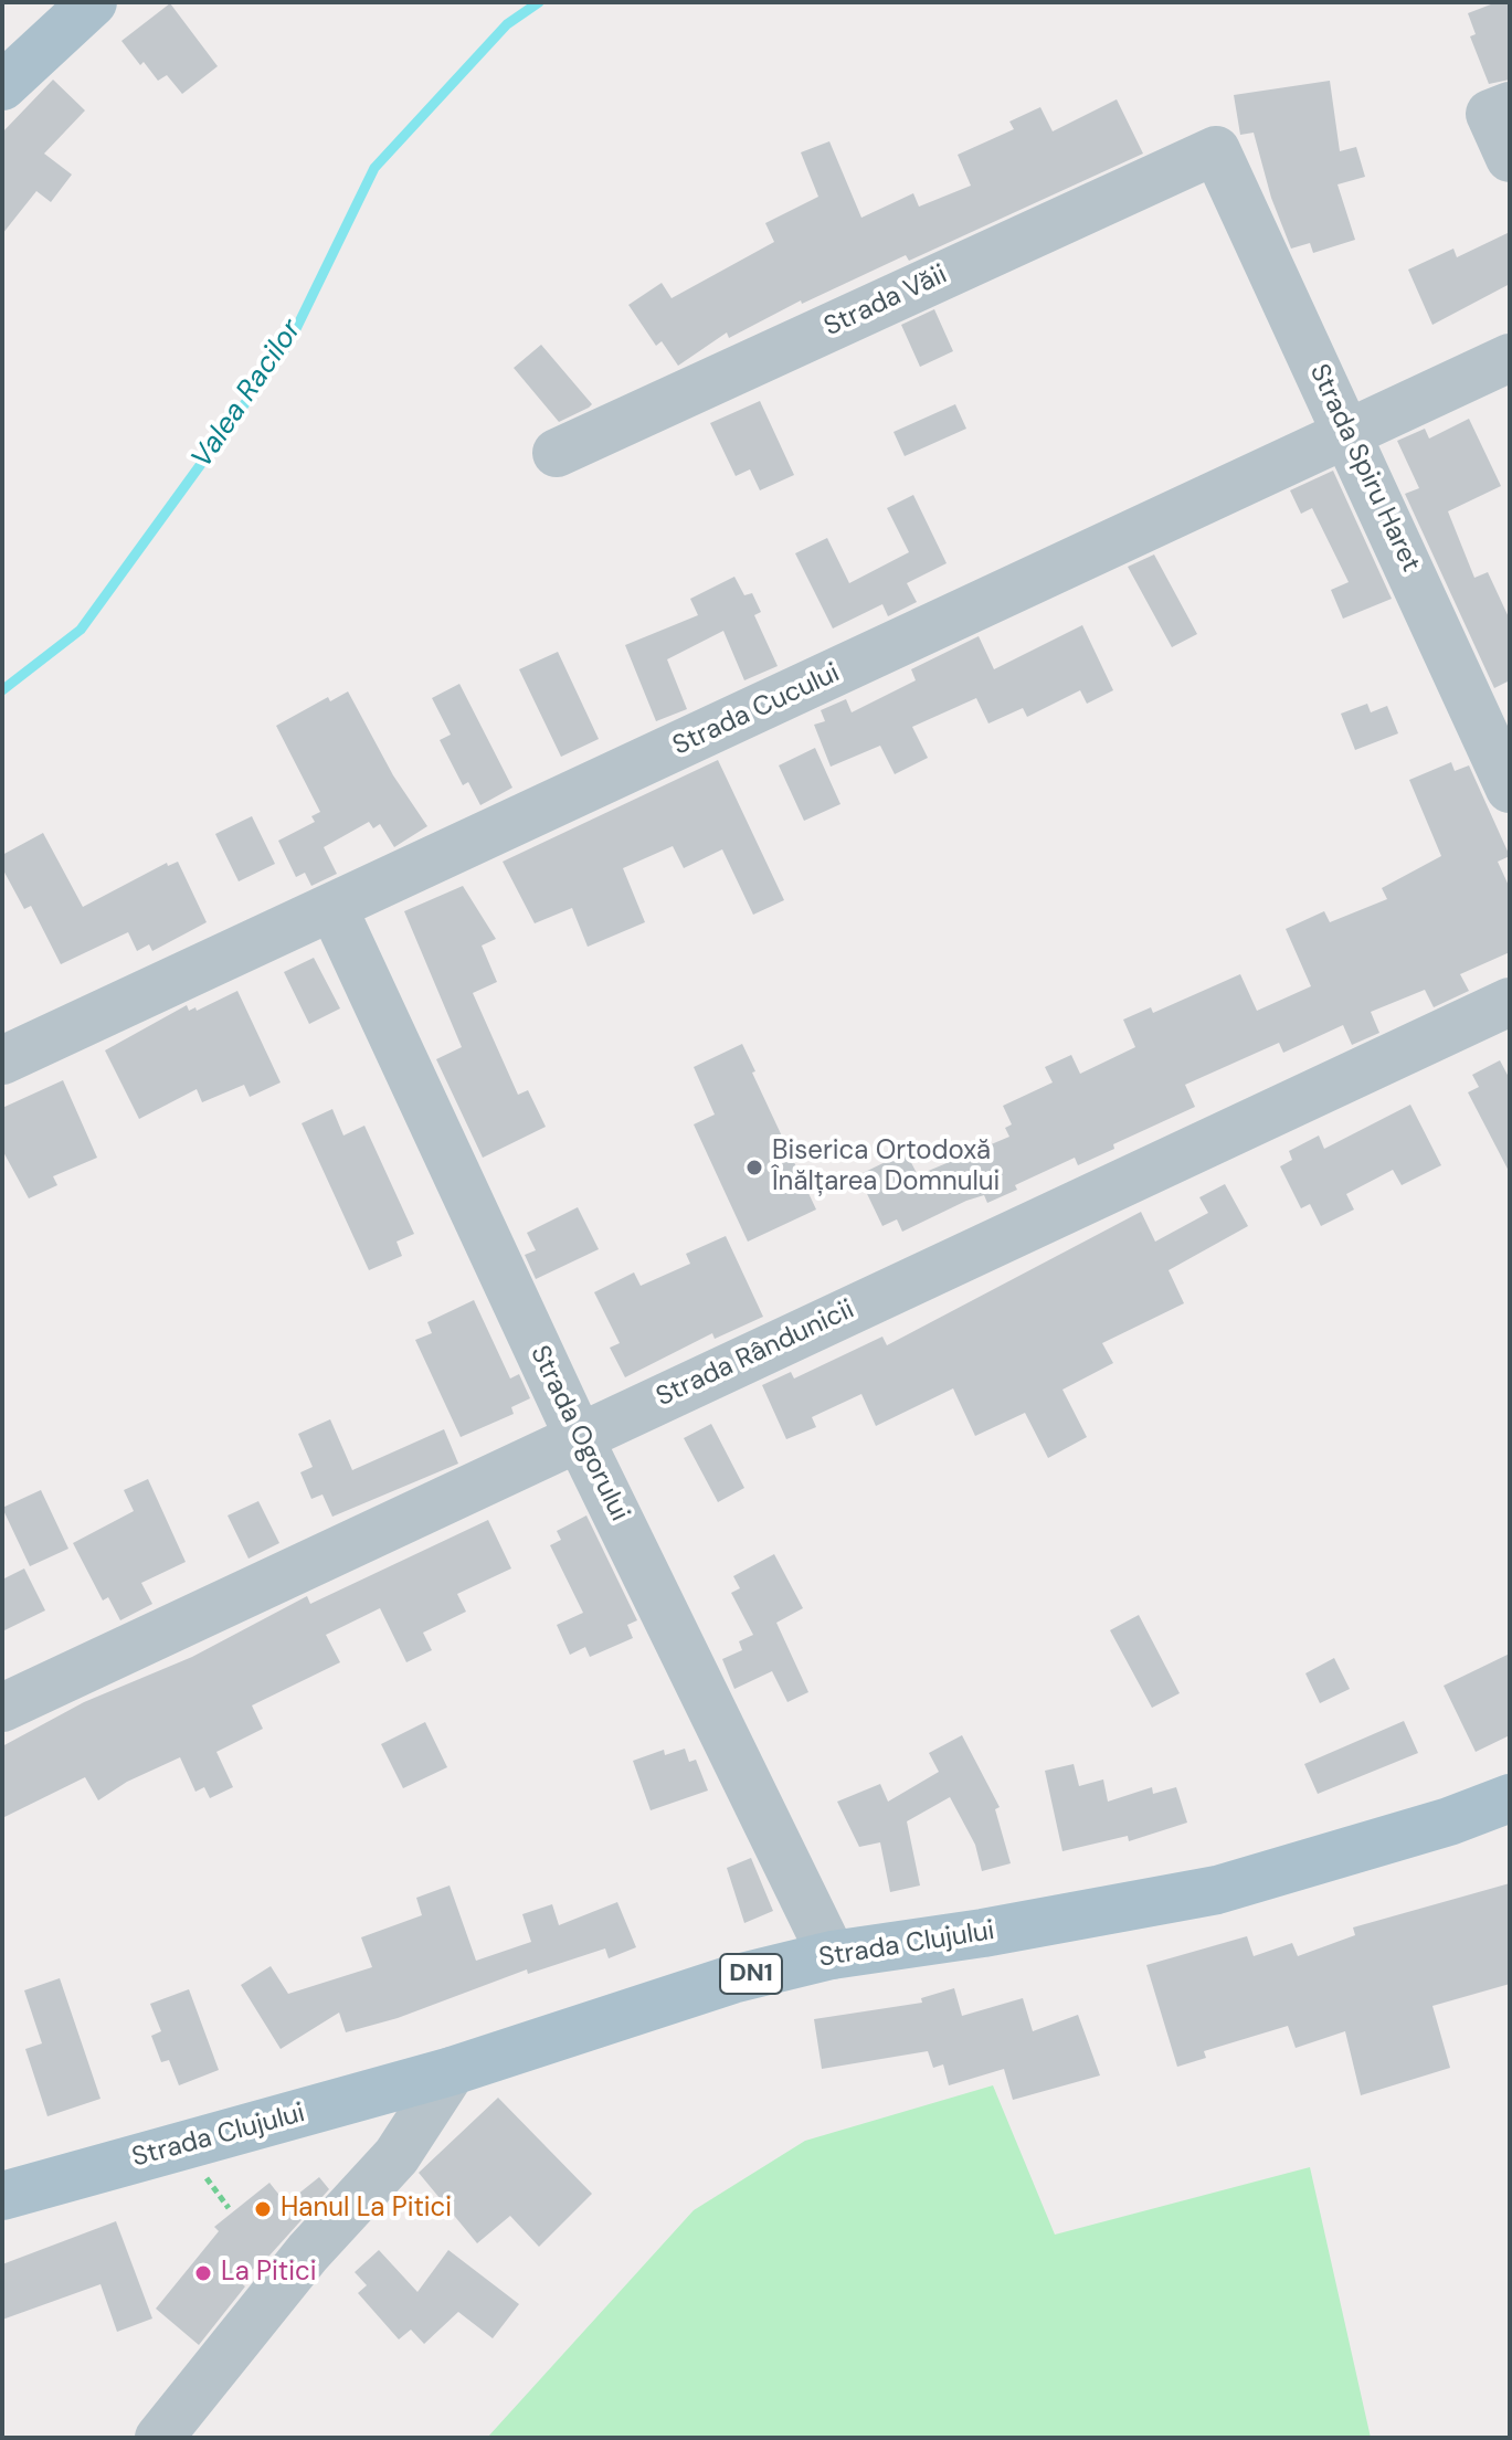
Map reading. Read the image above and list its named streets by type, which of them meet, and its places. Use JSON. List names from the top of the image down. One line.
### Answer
{"streets":{"main road":["Strada Clujului","DN1"],"street":["Strada Văii","Strada Spiru Haret","Strada Cucului","Strada Rândunicii","Strada Ogorului"]},"crossings":[["Strada Văii","Strada Spiru Haret"],["Strada Spiru Haret","Strada Cucului"],["Strada Cucului","Strada Ogorului"],["Strada Rândunicii","Strada Ogorului"],["Strada Ogorului","Strada Clujului"]],"water":["Valea Racilor"],"places":["Biserica Ortodoxă Înălțarea Domnului","Hanul La Pitici","La Pitici"]}
